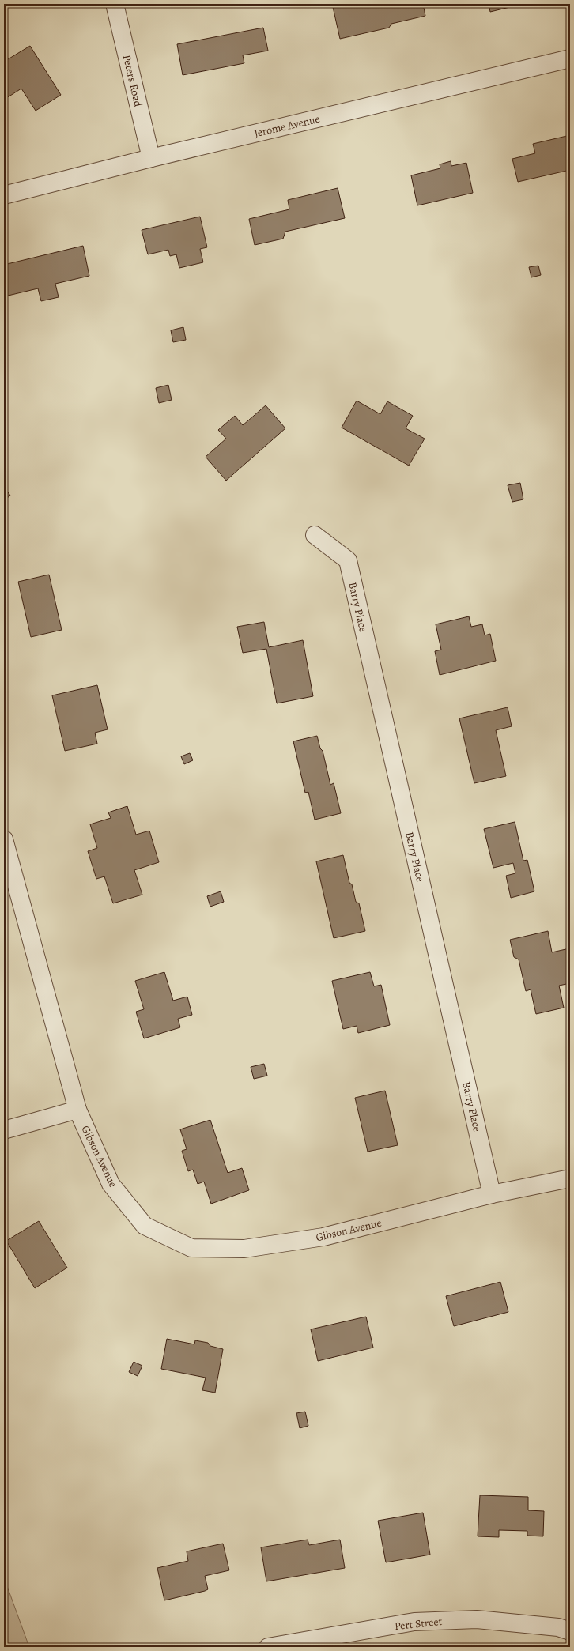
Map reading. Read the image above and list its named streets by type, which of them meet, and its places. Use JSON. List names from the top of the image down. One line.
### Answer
{"streets":{"street":["Peters Road","Jerome Avenue","Barry Place","Gibson Avenue","Pert Street"]},"crossings":[["Peters Road","Jerome Avenue"],["Barry Place","Gibson Avenue"]]}
